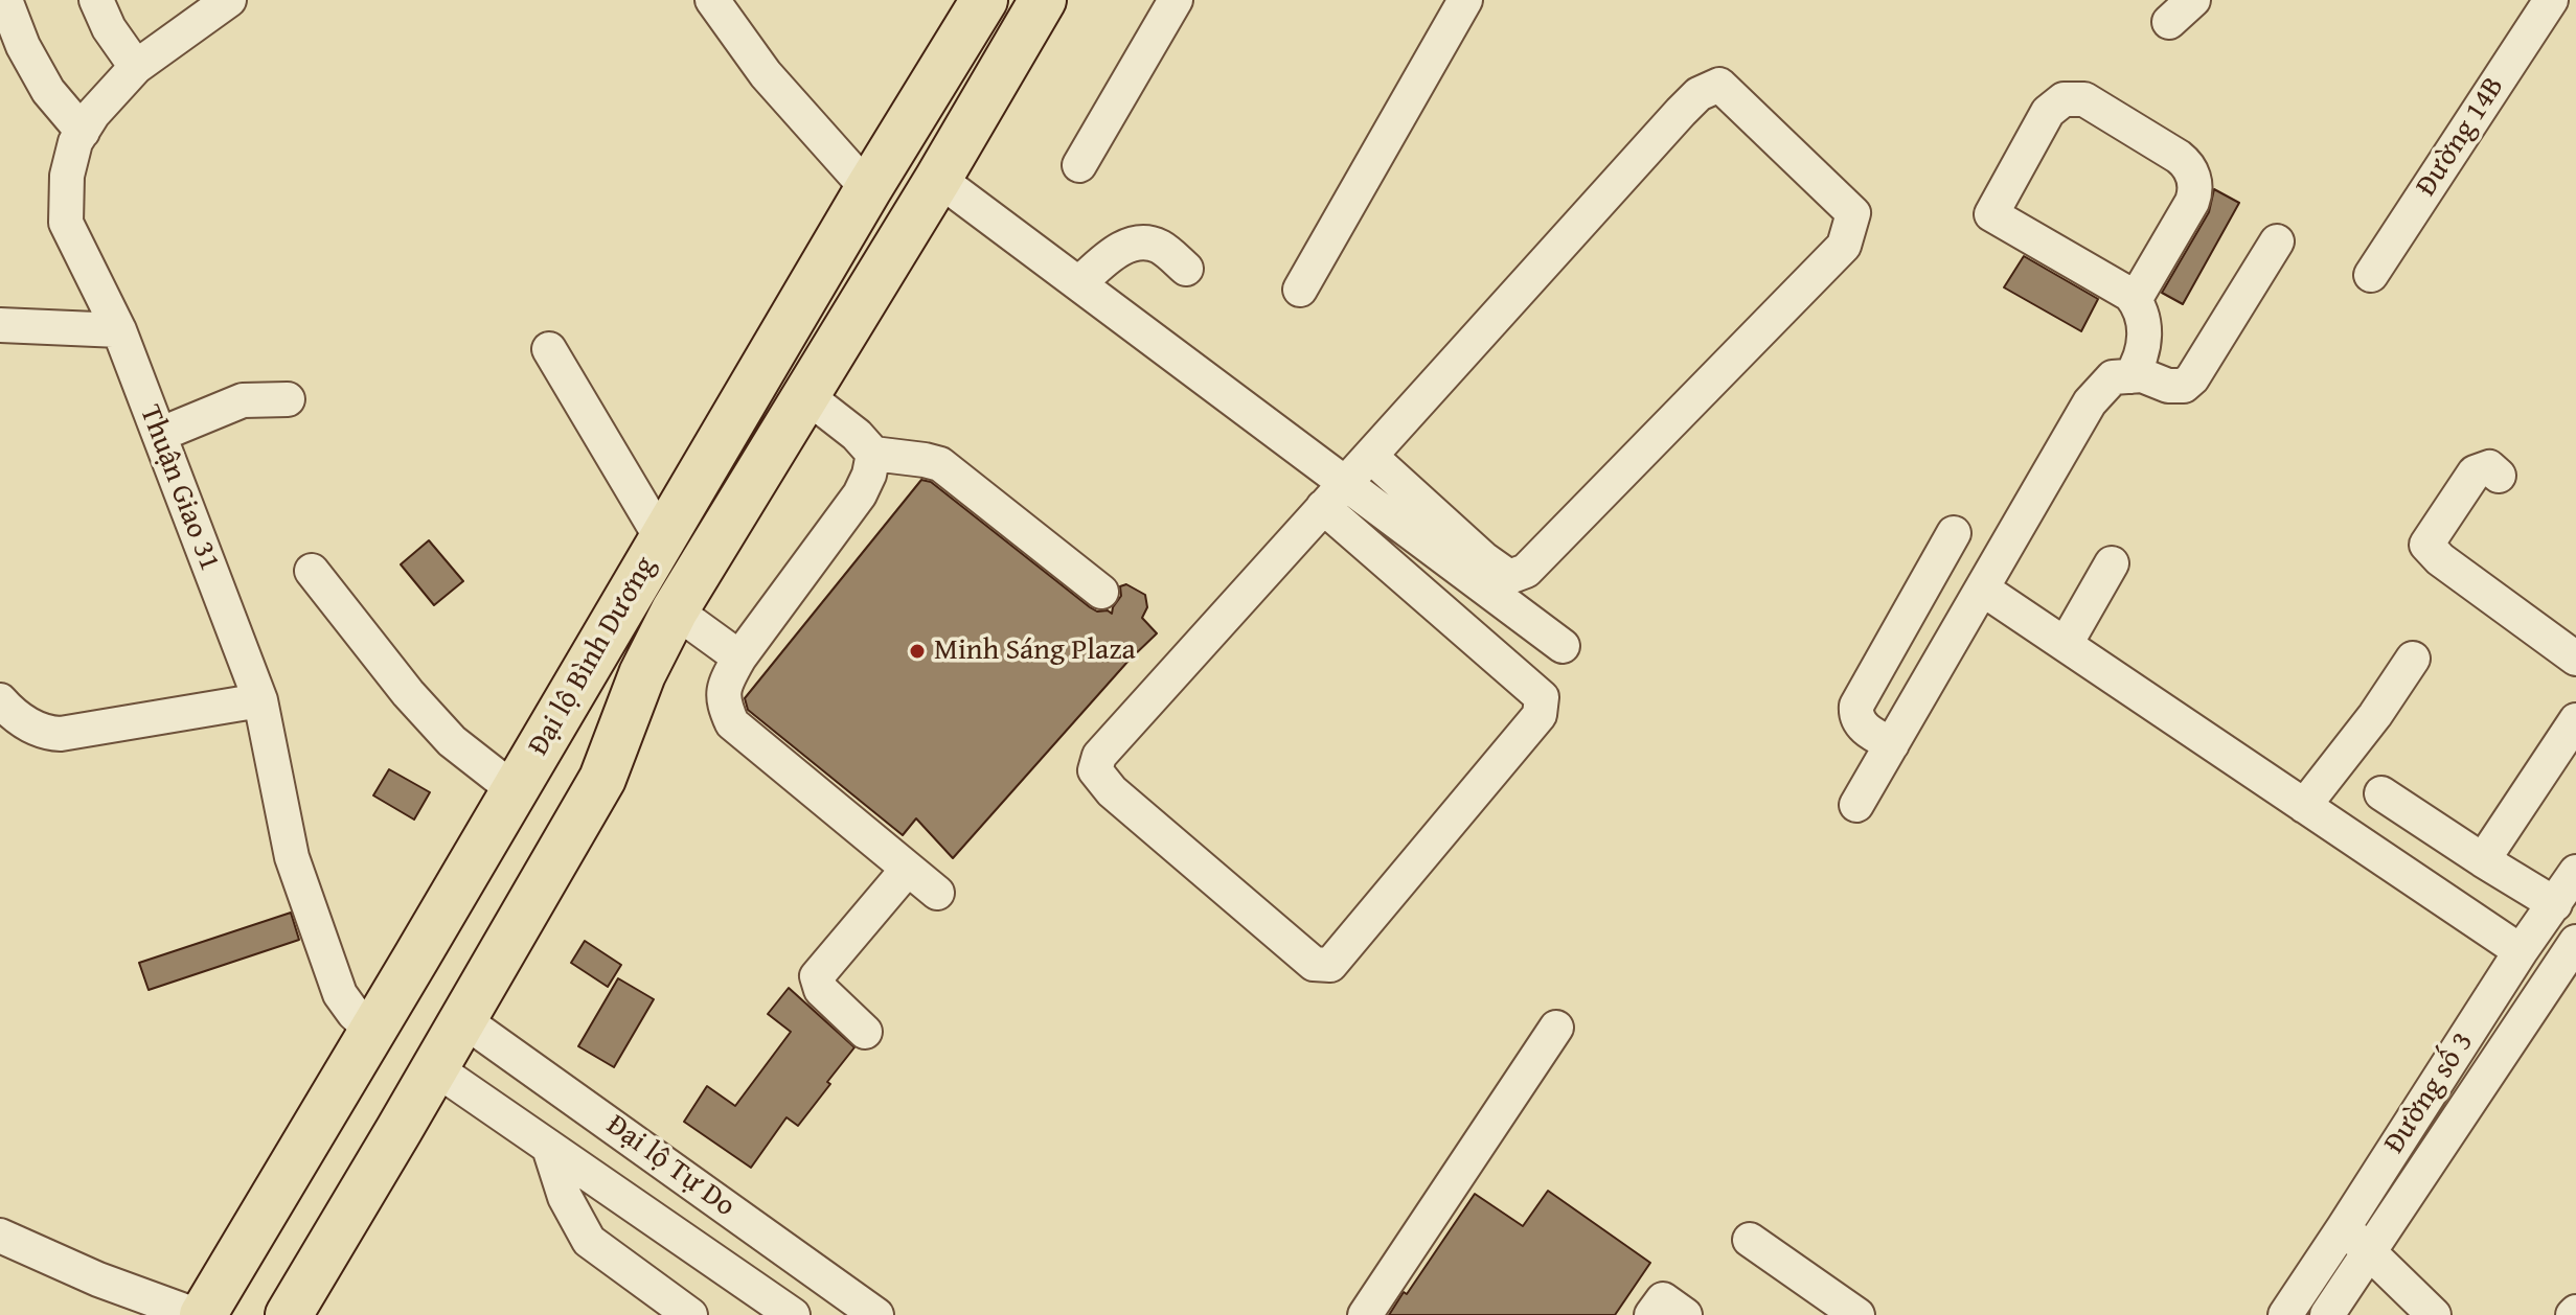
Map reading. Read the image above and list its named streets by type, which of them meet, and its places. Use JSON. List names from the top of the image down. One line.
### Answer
{"streets":{"highway":["Đại lộ Bình Dương"],"street":["Đường 14B","Thuận Giao 31","Đường số 3","Đại lộ Tự Do"]},"crossings":[["Thuận Giao 31","Đại lộ Bình Dương"],["Đại lộ Bình Dương","Đại lộ Tự Do"]],"places":["Minh Sáng Plaza"]}
